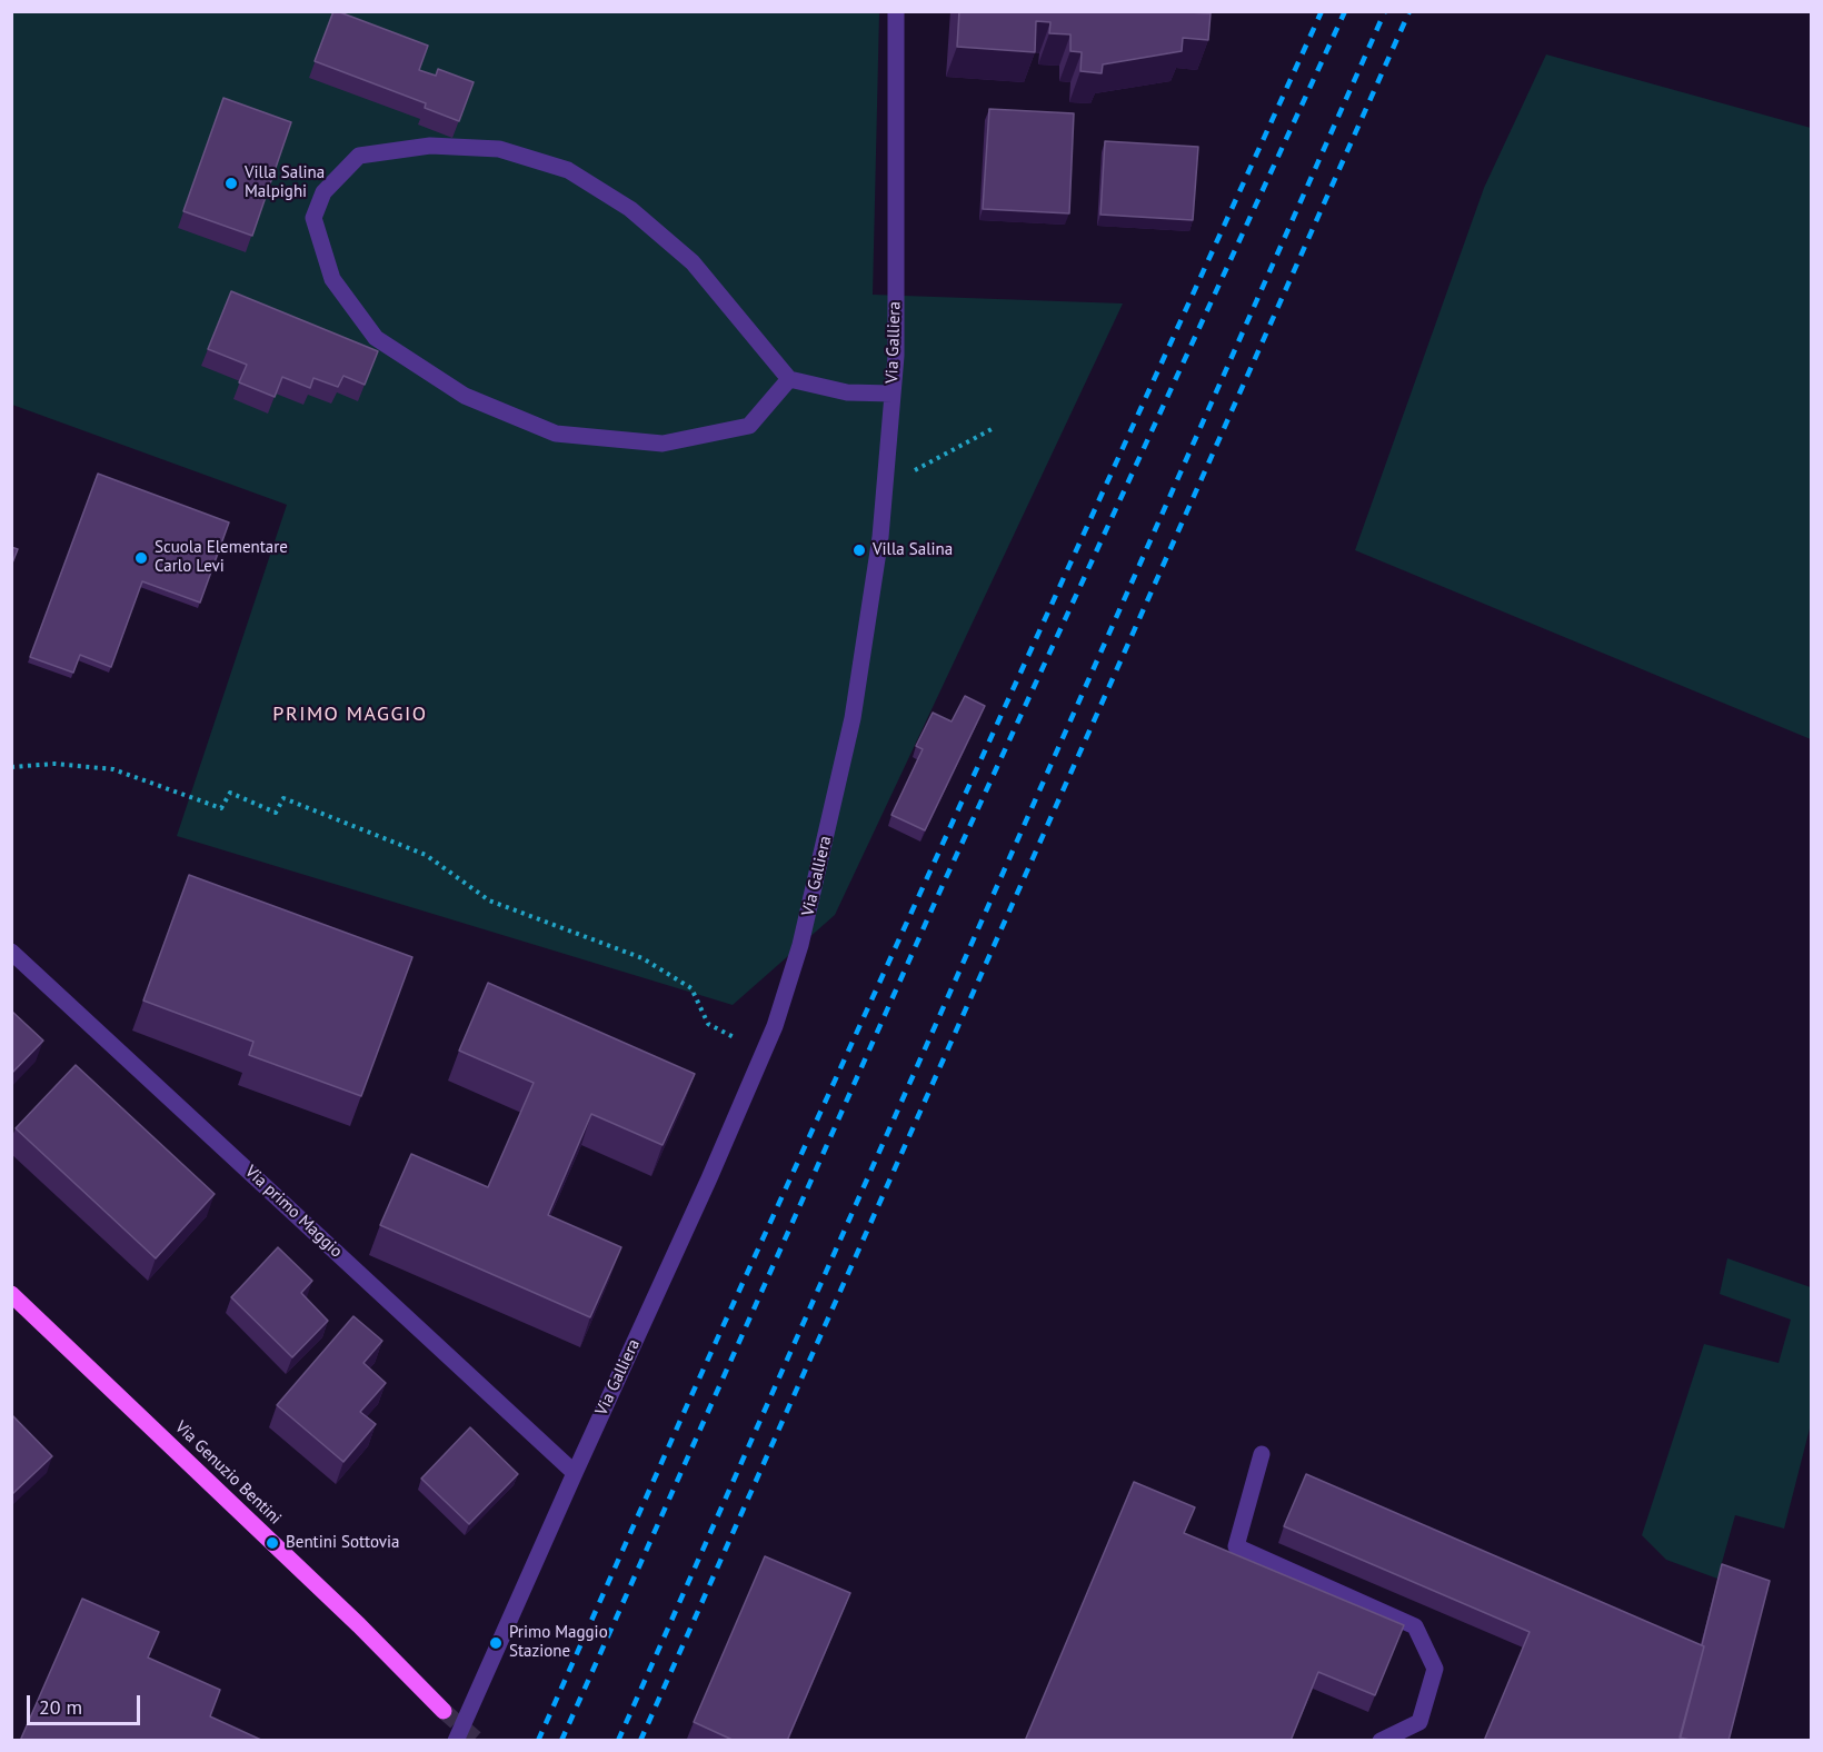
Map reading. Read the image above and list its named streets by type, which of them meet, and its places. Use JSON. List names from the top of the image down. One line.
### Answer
{"streets":{"main road":["Via Genuzio Bentini"],"street":["Via Galliera","Via primo Maggio"]},"crossings":[["Via Galliera","Via primo Maggio"]],"districts":["PRIMO MAGGIO"],"places":["Villa Salina Malpighi","Villa Salina","Scuola Elementare Carlo Levi","Bentini Sottovia","Primo Maggio Stazione"],"scale_bar":"20 m"}
